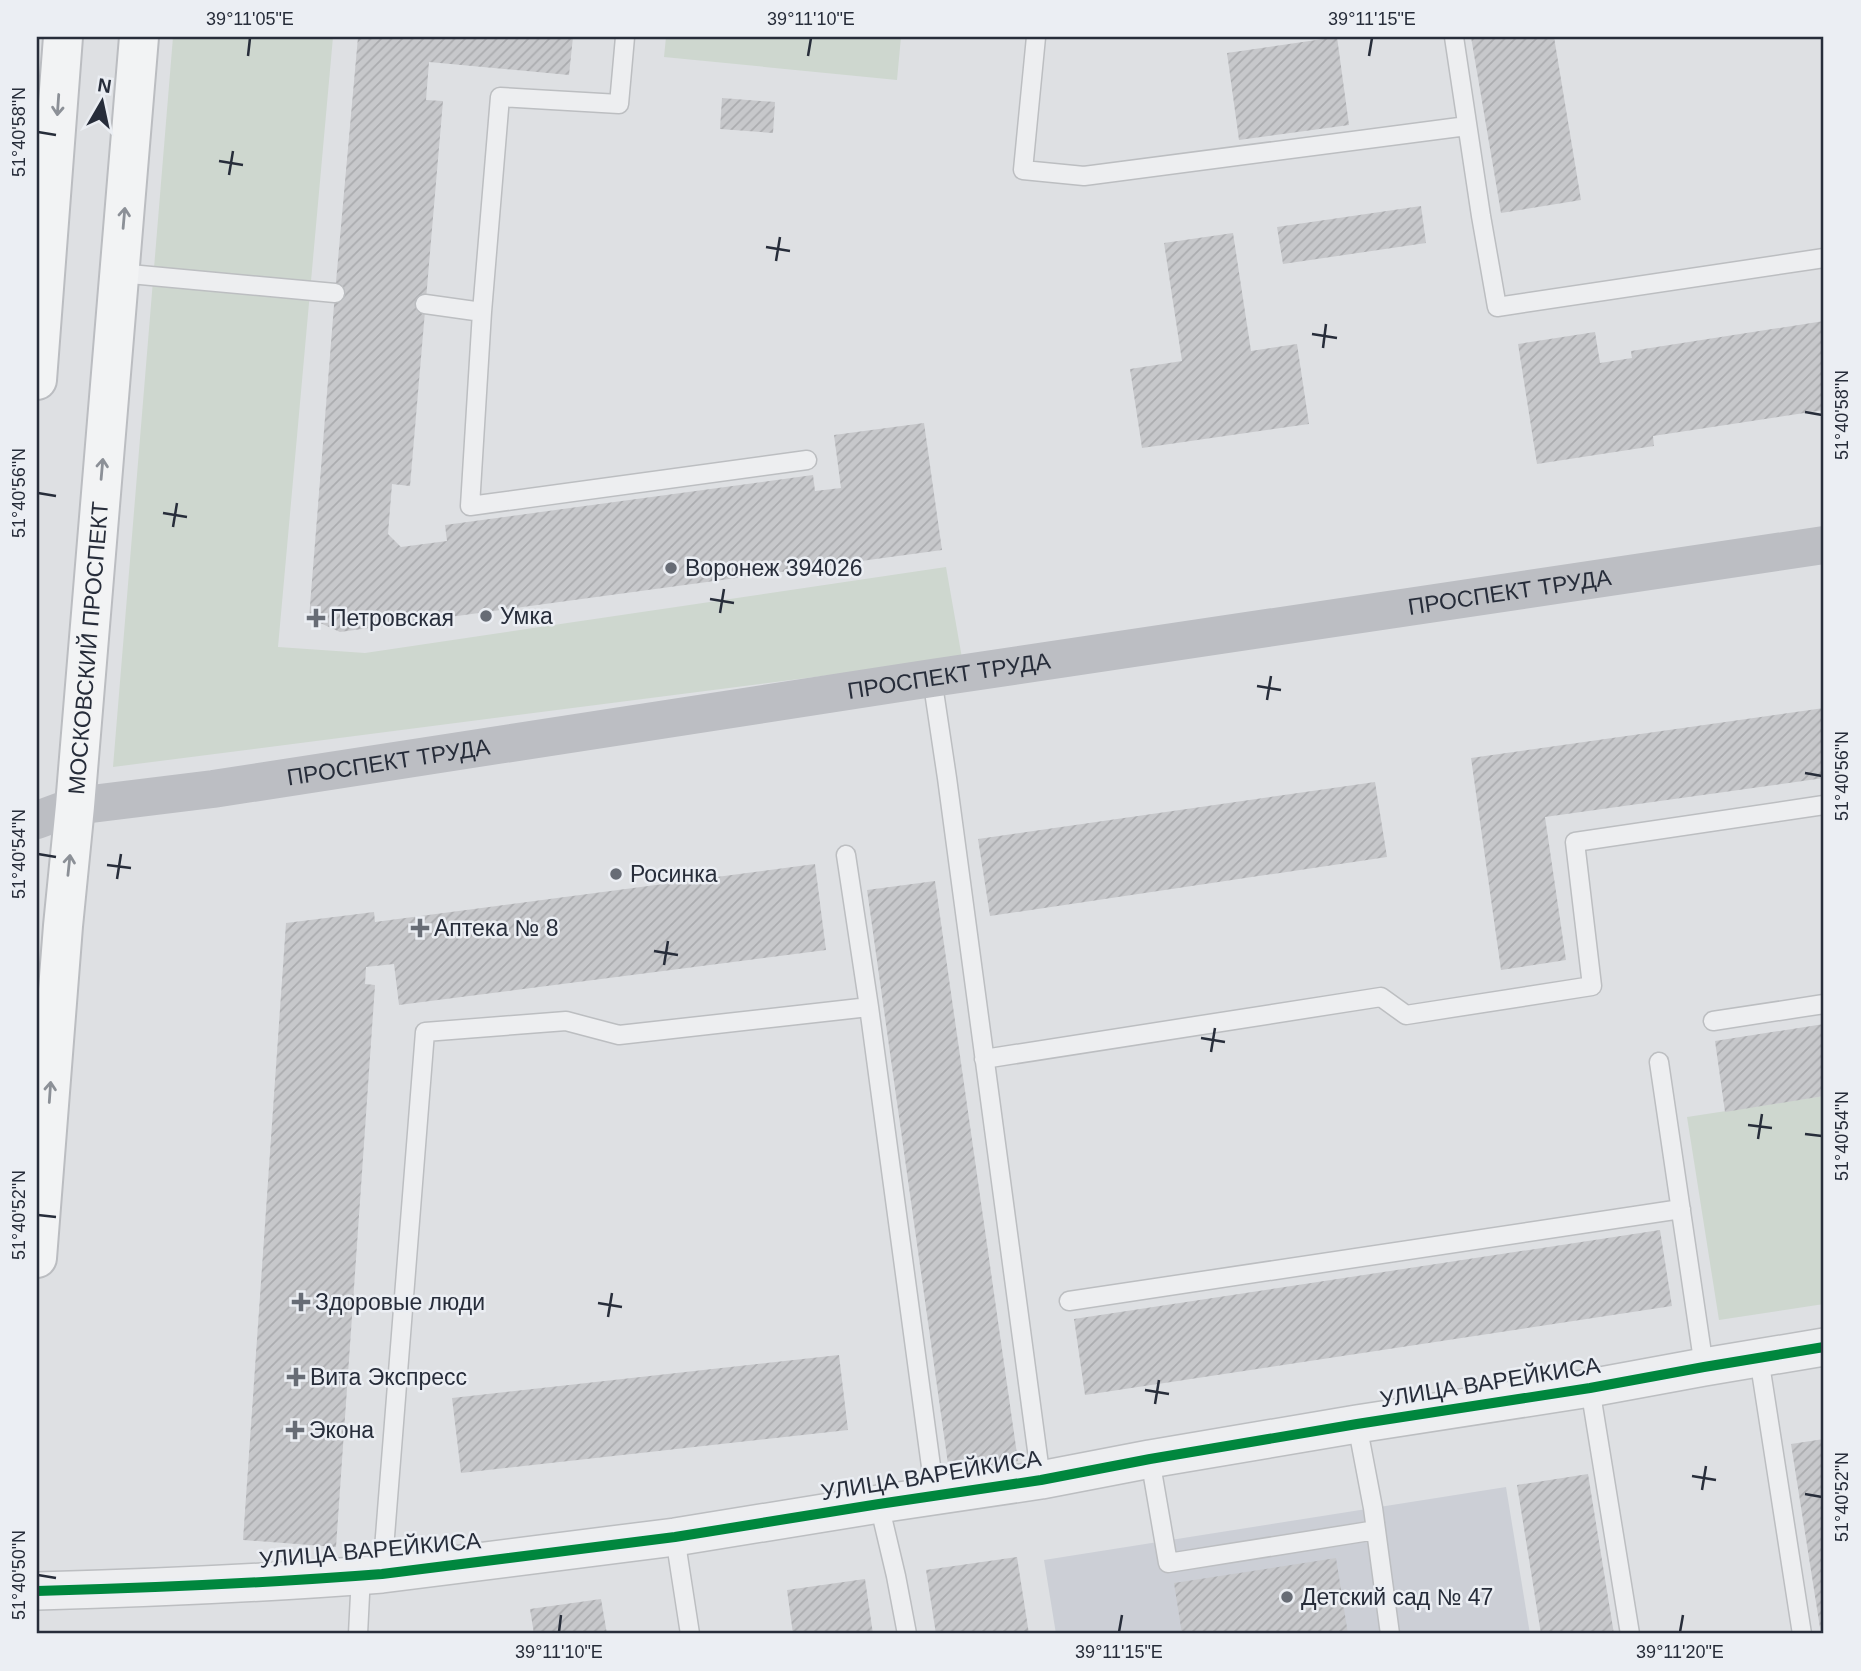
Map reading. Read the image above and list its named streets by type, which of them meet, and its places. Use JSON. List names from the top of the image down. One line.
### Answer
{"streets":{"main road":["ПРОСПЕКТ ТРУДА","МОСКОВСКИЙ ПРОСПЕКТ"],"street":["УЛИЦА ВАРЕЙКИСА"]},"crossings":[["ПРОСПЕКТ ТРУДА","МОСКОВСКИЙ ПРОСПЕКТ"]],"one_way":["МОСКОВСКИЙ ПРОСПЕКТ"],"places":{"other":["Воронеж 394026","Умка","Росинка","Детский сад № 47"],"health":["Петровская","Аптека № 8","Здоровые люди","Вита Экспресс","Экона"]},"north":"top","coordinates":["39°11'05\"E","39°11'10\"E","39°11'15\"E","51°40'58\"N","51°40'56\"N","51°40'54\"N","51°40'52\"N","51°40'50\"N","39°11'20\"E"]}
